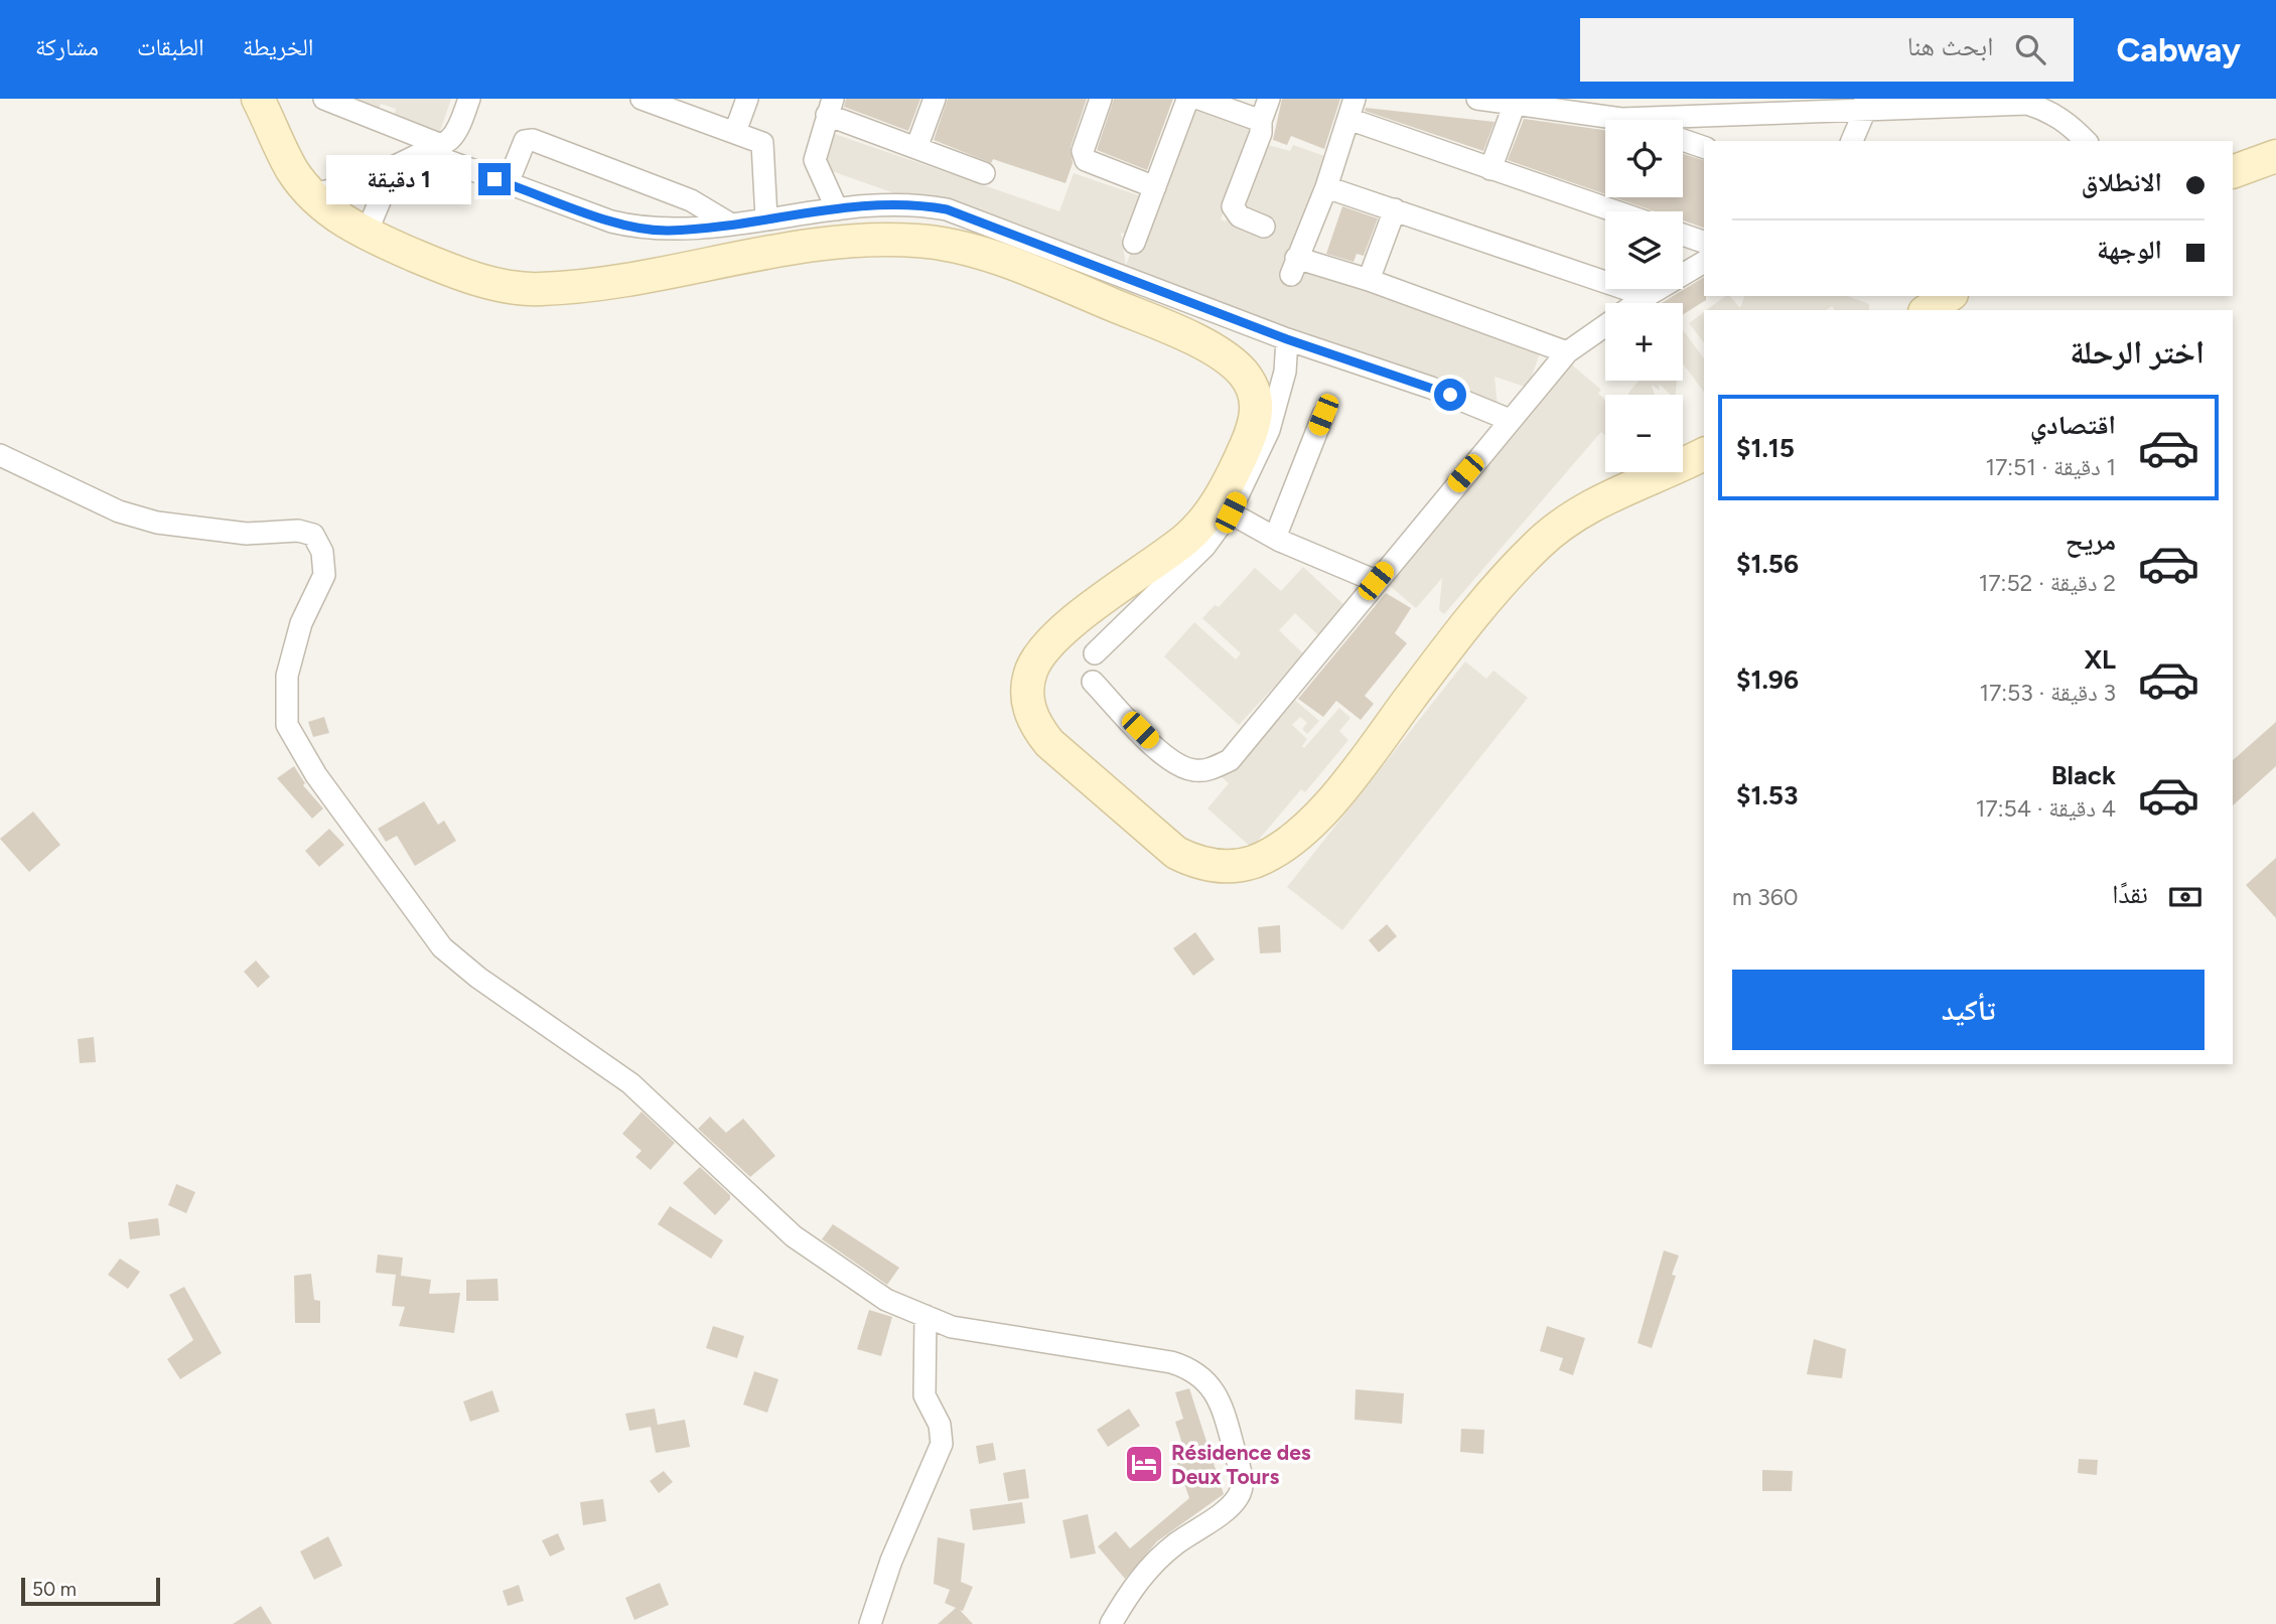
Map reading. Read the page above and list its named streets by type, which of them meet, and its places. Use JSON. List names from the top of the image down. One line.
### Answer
{"places":{"hotel":["Résidence des Deux Tours"]},"scale_bar":"50 m","page":{"header":"Cabway","search":"ابحث هنا","nav":["الخريطة","الطبقات","مشاركة"],"map_buttons":["+","−"],"banner":["الانطلاق","الوجهة"],"bubble":"1 دقيقة","heading":"اختر الرحلة","list":[{"name":"اقتصادي","note":"1 دقيقة · 17:51","value":"$1.15"},{"name":"مريح","note":"2 دقيقة · 17:52","value":"$1.56"},{"name":"XL","note":"3 دقيقة · 17:53","value":"$1.96"},{"name":"Black","note":"4 دقيقة · 17:54","value":"$1.53"}],"pay":["نقدًا","360 m"],"buttons":"تأكيد","scale":"50 m"}}
